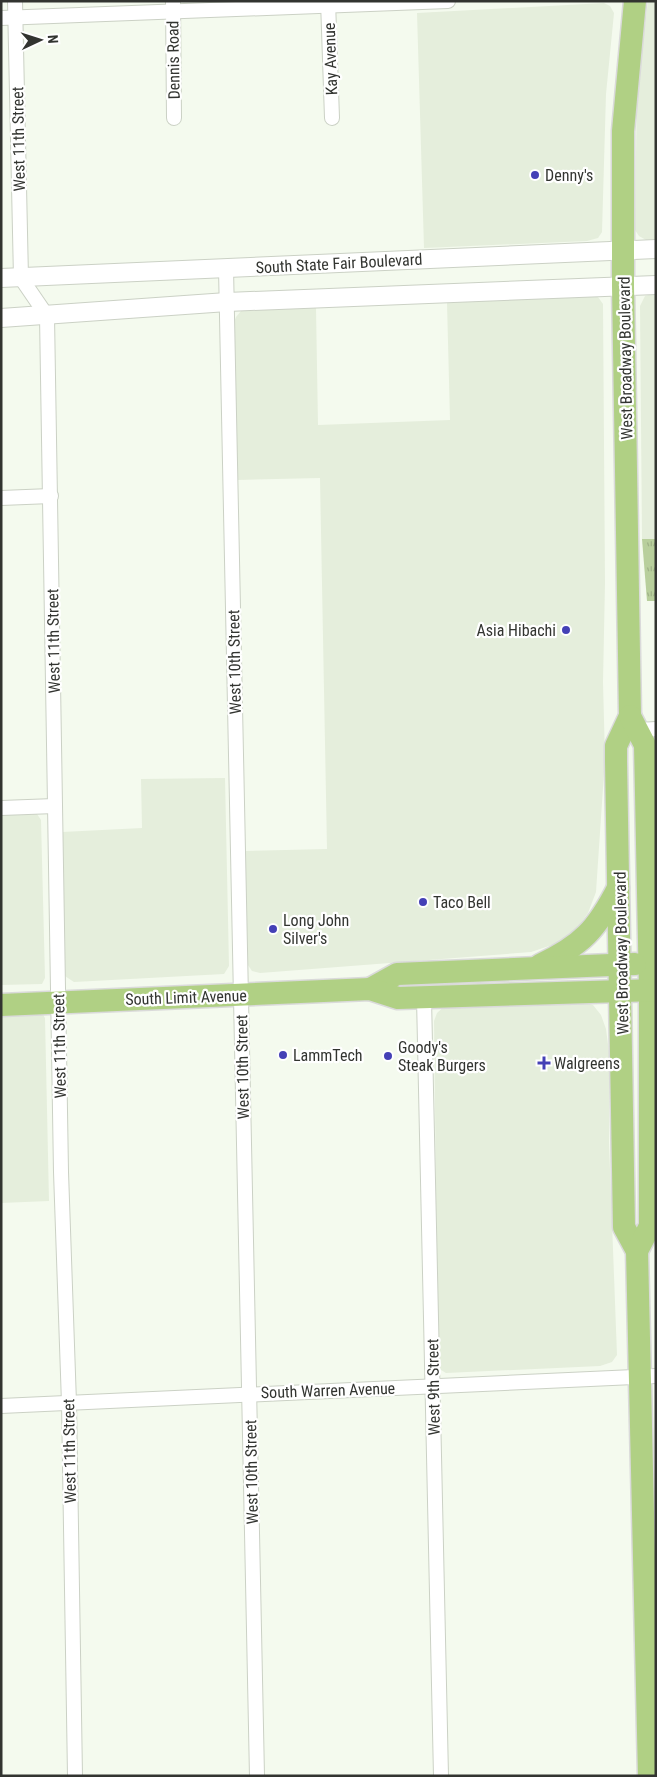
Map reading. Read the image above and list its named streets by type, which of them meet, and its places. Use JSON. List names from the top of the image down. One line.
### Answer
{"streets":{"highway":["West Broadway Boulevard","South Limit Avenue"],"street":["Kay Avenue","Dennis Road","West 11th Street","South State Fair Boulevard","West 10th Street","West 9th Street","South Warren Avenue"]},"crossings":[["West 11th Street","South State Fair Boulevard"],["West 11th Street","South Limit Avenue"],["West 11th Street","South Warren Avenue"],["South State Fair Boulevard","West Broadway Boulevard"],["South State Fair Boulevard","West 10th Street"],["West Broadway Boulevard","South Limit Avenue"],["West Broadway Boulevard","South Warren Avenue"],["West 10th Street","South Limit Avenue"],["West 10th Street","South Warren Avenue"],["South Limit Avenue","West 9th Street"],["West 9th Street","South Warren Avenue"]],"places":{"other":["Denny's","Asia Hibachi","Taco Bell","Long John Silver's","LammTech","Goody's Steak Burgers"],"health":["Walgreens"]},"north":"right"}
